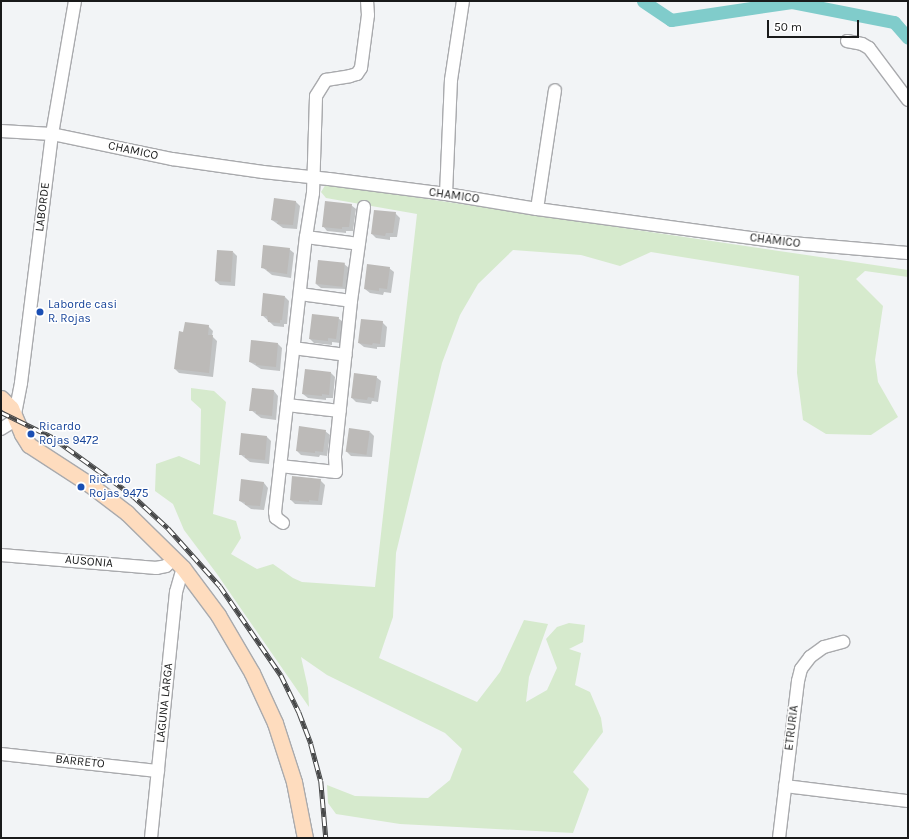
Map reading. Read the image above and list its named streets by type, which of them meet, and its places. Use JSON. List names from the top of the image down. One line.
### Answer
{"streets":{"street":["CHAMICO","LABORDE","AUSONIA","LAGUNA LARGA","ETRURIA","BARRETO"]},"crossings":[["CHAMICO","LABORDE"],["AUSONIA","LAGUNA LARGA"],["LAGUNA LARGA","BARRETO"]],"places":["Laborde casi R. Rojas","Ricardo Rojas 9472","Ricardo Rojas 9475"],"scale_bar":"50 m"}
